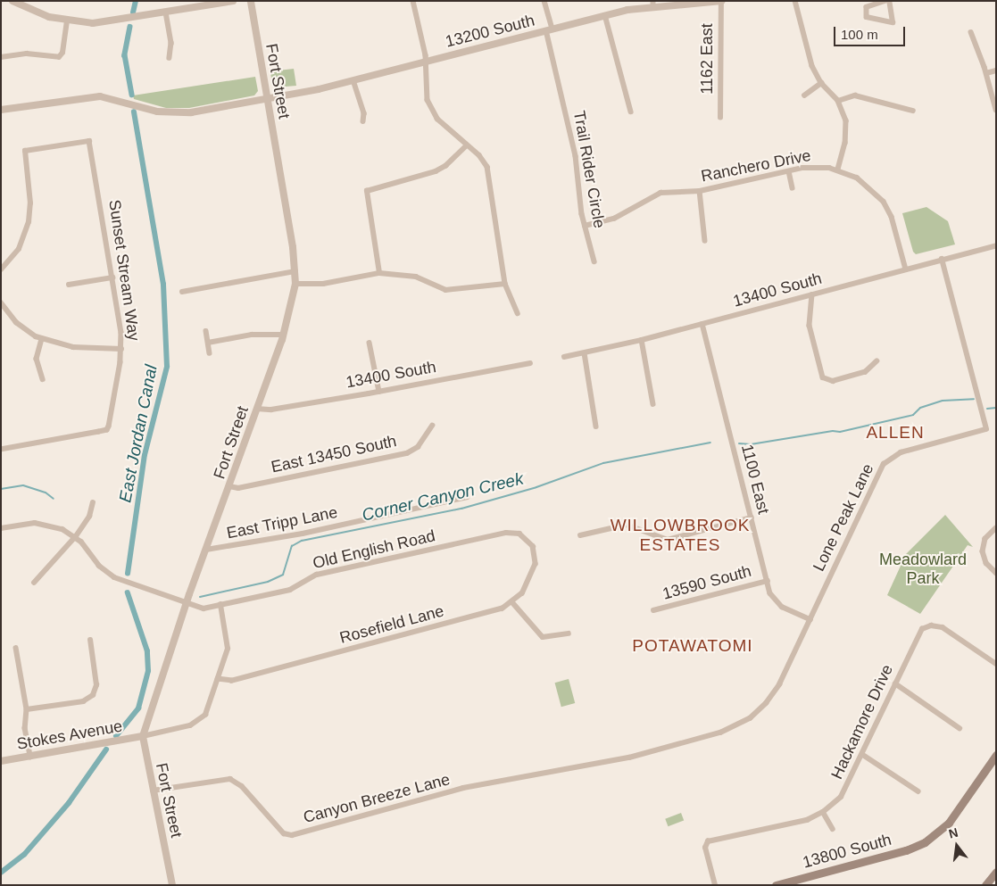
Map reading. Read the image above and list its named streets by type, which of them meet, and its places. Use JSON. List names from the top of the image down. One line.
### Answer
{"streets":{"main road":["13800 South"],"street":["13200 South","1162 East","Fort Street","Ranchero Drive","Trail Rider Circle","Sunset Stream Way","13400 South","East 13450 South","1100 East","Lone Peak Lane","East Tripp Lane","Old English Road","13590 South","Rosefield Lane","Hackamore Drive","Stokes Avenue","Canyon Breeze Lane"]},"crossings":[["13200 South","1162 East"],["13200 South","Fort Street"],["13200 South","Trail Rider Circle"],["Fort Street","13400 South"],["Fort Street","East 13450 South"],["Fort Street","East Tripp Lane"],["Fort Street","Old English Road"],["Fort Street","Stokes Avenue"],["Fort Street","Canyon Breeze Lane"],["Ranchero Drive","Trail Rider Circle"],["Ranchero Drive","13400 South"],["13400 South","1100 East"],["13400 South","Lone Peak Lane"],["1100 East","Lone Peak Lane"],["1100 East","13590 South"],["Lone Peak Lane","Canyon Breeze Lane"],["Old English Road","Rosefield Lane"]],"districts":["ALLEN","WILLOWBROOK ESTATES","POTAWATOMI"],"water":["East Jordan Canal","Corner Canyon Creek"],"parks":["Meadowlard Park"],"scale_bar":"100 m","north":"top"}
